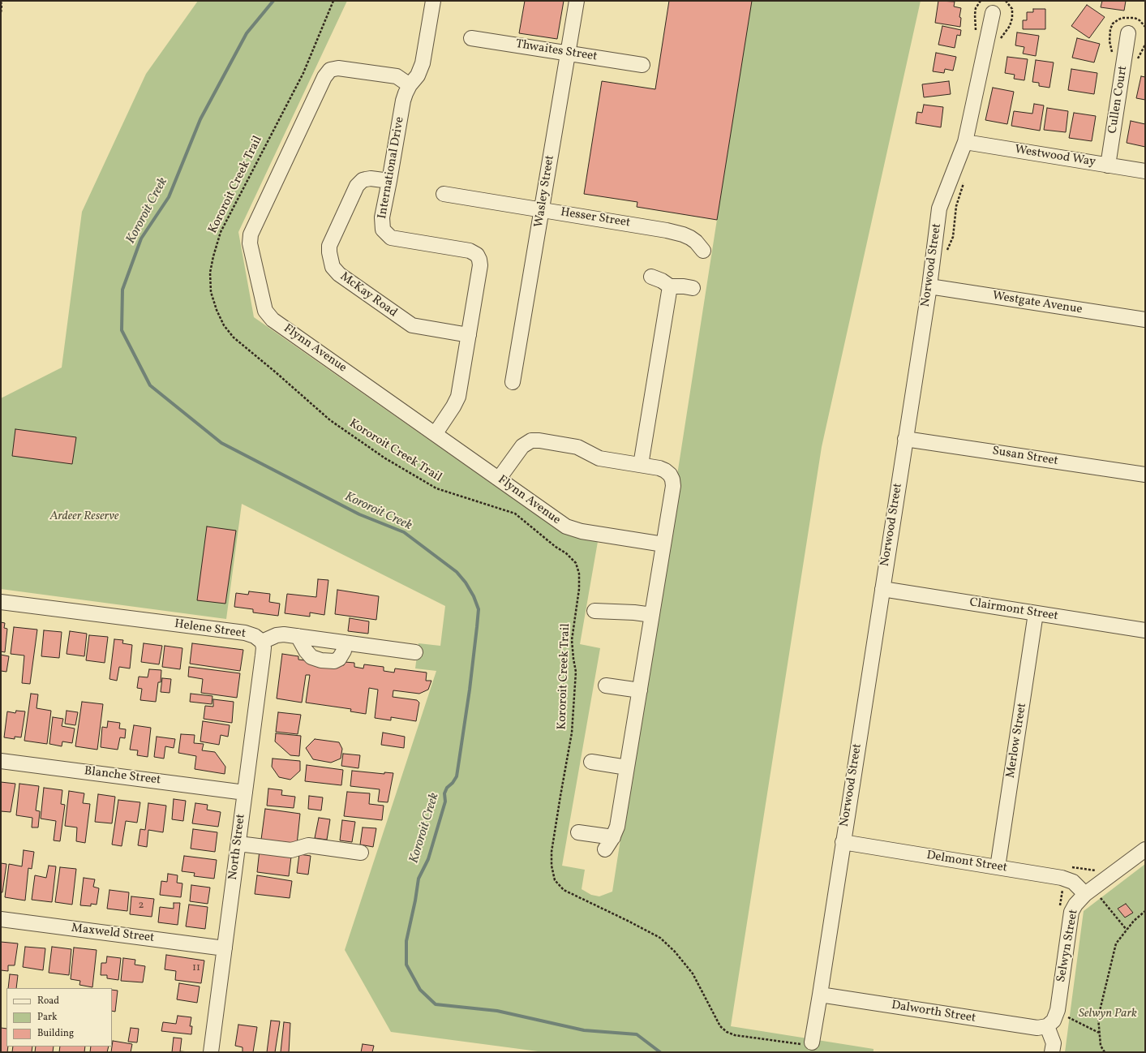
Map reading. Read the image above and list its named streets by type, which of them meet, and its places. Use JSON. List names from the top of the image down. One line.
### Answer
{"streets":{"street":["Thwaites Street","Cullen Court","Westwood Way","International Drive","Wasley Street","Hesser Street","Norwood Street","McKay Road","Westgate Avenue","Flynn Avenue","Susan Street","Clairmont Street","Helene Street","Merlow Street","Blanche Street","North Street","Delmont Street","Maxweld Street","Selwyn Street","Dalworth Street"],"path":["Kororoit Creek Trail"]},"crossings":[["Thwaites Street","Wasley Street"],["Cullen Court","Westwood Way"],["Westwood Way","Norwood Street"],["International Drive","McKay Road"],["International Drive","Flynn Avenue"],["Kororoit Creek Trail","Norwood Street"],["Wasley Street","Hesser Street"],["Norwood Street","Westgate Avenue"],["Norwood Street","Susan Street"],["Norwood Street","Clairmont Street"],["Norwood Street","Delmont Street"],["Norwood Street","Dalworth Street"],["Clairmont Street","Merlow Street"],["Helene Street","North Street"],["Merlow Street","Delmont Street"],["Blanche Street","North Street"],["North Street","Maxweld Street"],["Delmont Street","Selwyn Street"],["Selwyn Street","Dalworth Street"]],"water":["Kororoit Creek"],"parks":["Ardeer Reserve","Selwyn Park"],"house_numbers":["2","11"],"legend":["Road","Park","Building"]}
